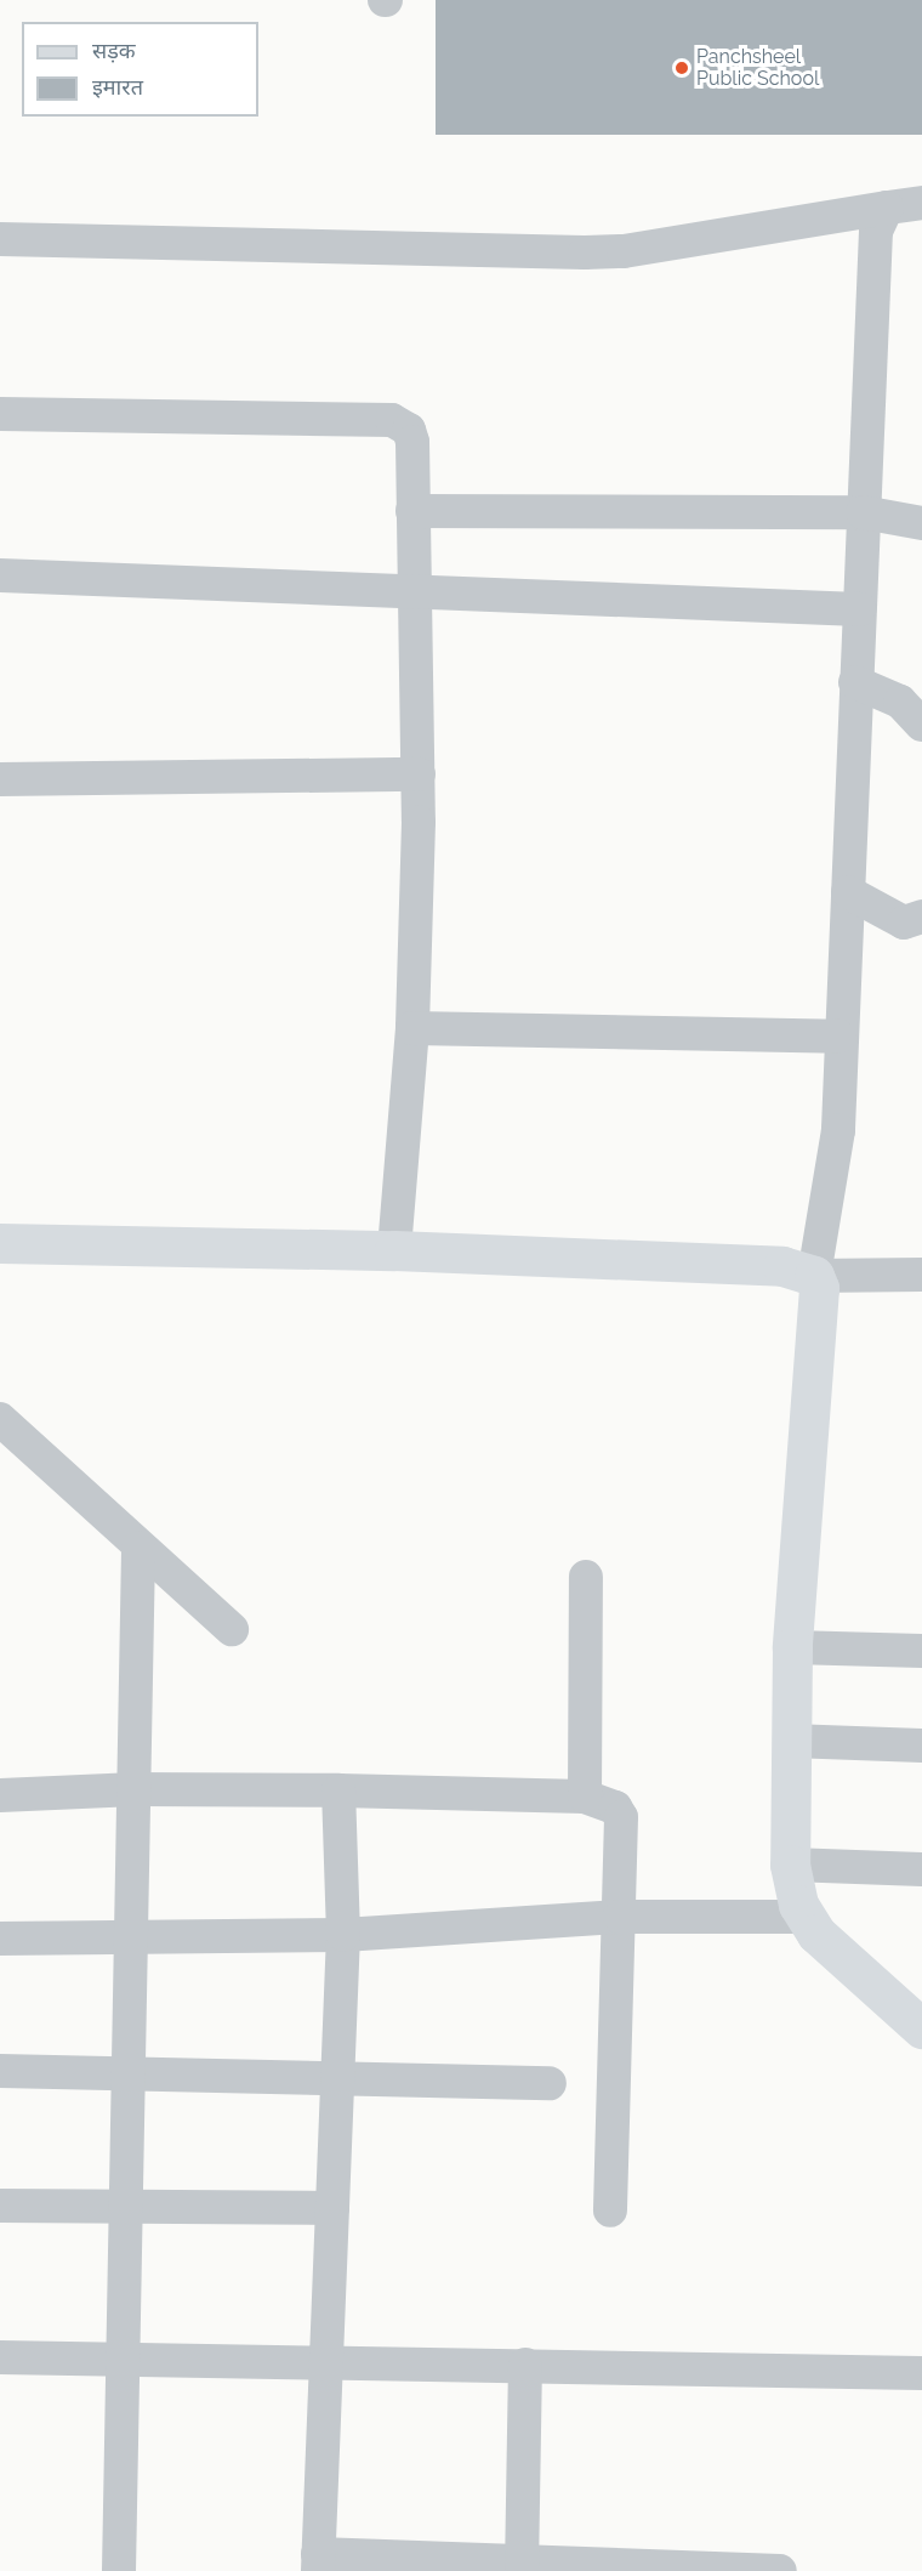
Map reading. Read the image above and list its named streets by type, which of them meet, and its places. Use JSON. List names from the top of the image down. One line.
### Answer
{"places":["Panchsheel Public School"],"legend":["सड़क","इमारत"]}
